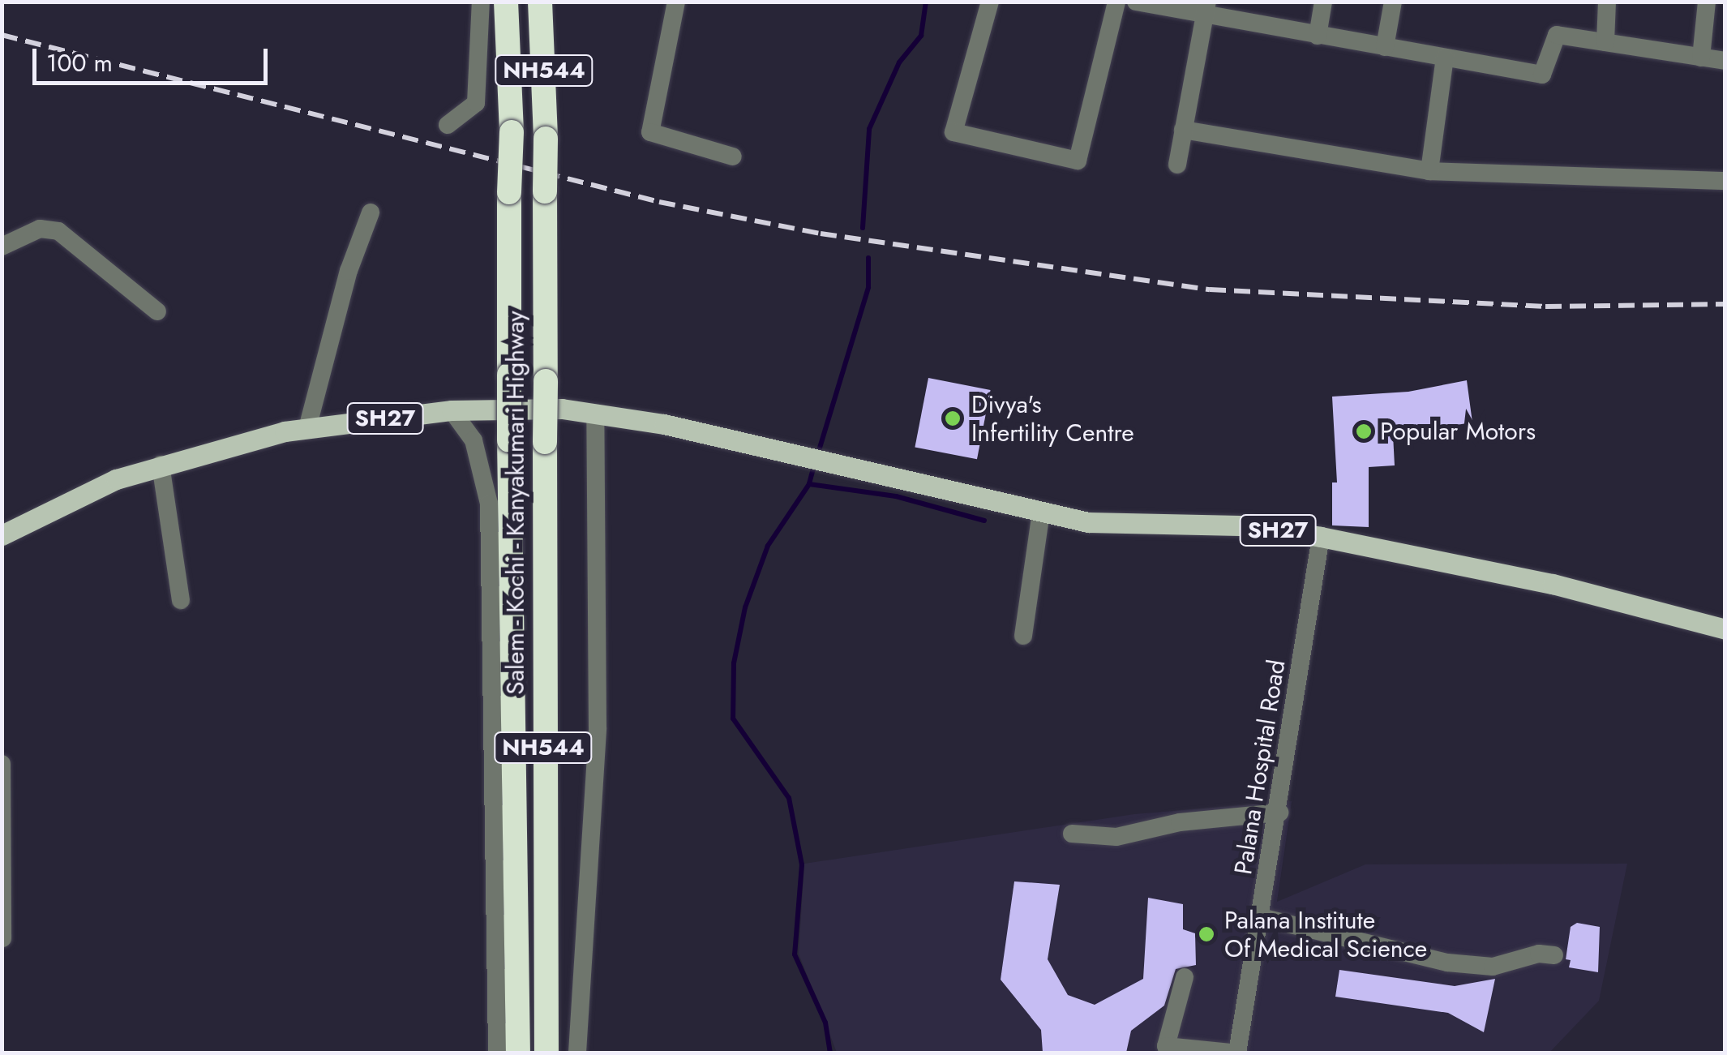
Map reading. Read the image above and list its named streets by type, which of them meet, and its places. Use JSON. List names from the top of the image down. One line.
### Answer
{"streets":{"highway":["NH544","Salem - Kochi - Kanyakumari Highway"],"main road":["SH27"],"street":["Palana Hospital Road"]},"crossings":[["SH27","Palana Hospital Road"]],"places":["Divya's Infertility Centre","Popular Motors","Palana Institute Of Medical Science"],"scale_bar":"100 m"}
